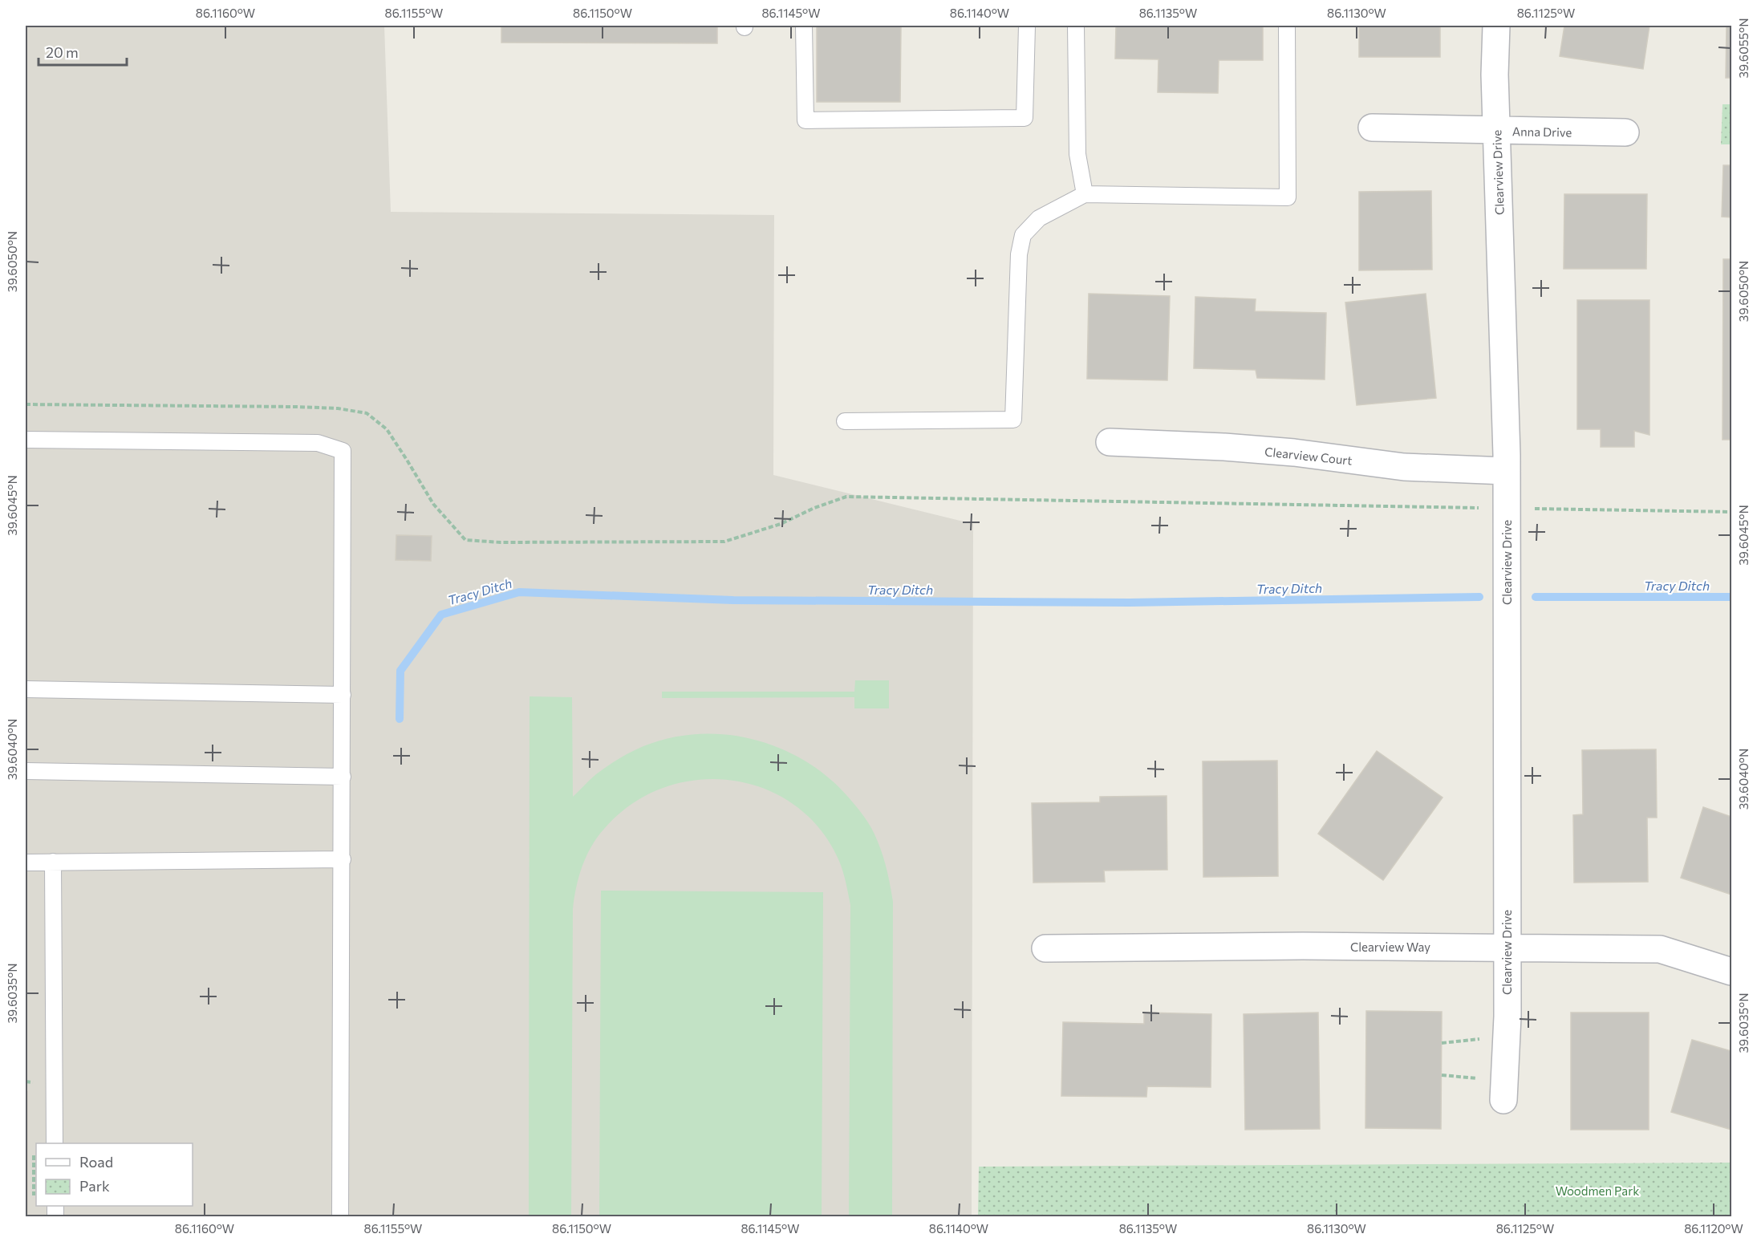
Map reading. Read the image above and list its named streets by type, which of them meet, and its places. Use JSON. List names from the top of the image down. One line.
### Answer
{"streets":{"street":["Anna Drive","Clearview Drive","Clearview Court","Clearview Way"]},"crossings":[["Anna Drive","Clearview Drive"],["Clearview Drive","Clearview Court"],["Clearview Drive","Clearview Way"]],"water":["Tracy Ditch"],"parks":["Woodmen Park"],"legend":["Road","Park"],"scale_bar":"20 m","coordinates":["86.1160°W","86.1155°W","86.1150°W","86.1145°W","86.1140°W","86.1135°W","86.1130°W","86.1125°W","39.6055°N","39.6050°N","39.6045°N","39.6040°N","39.6035°N","86.1120°W"]}
